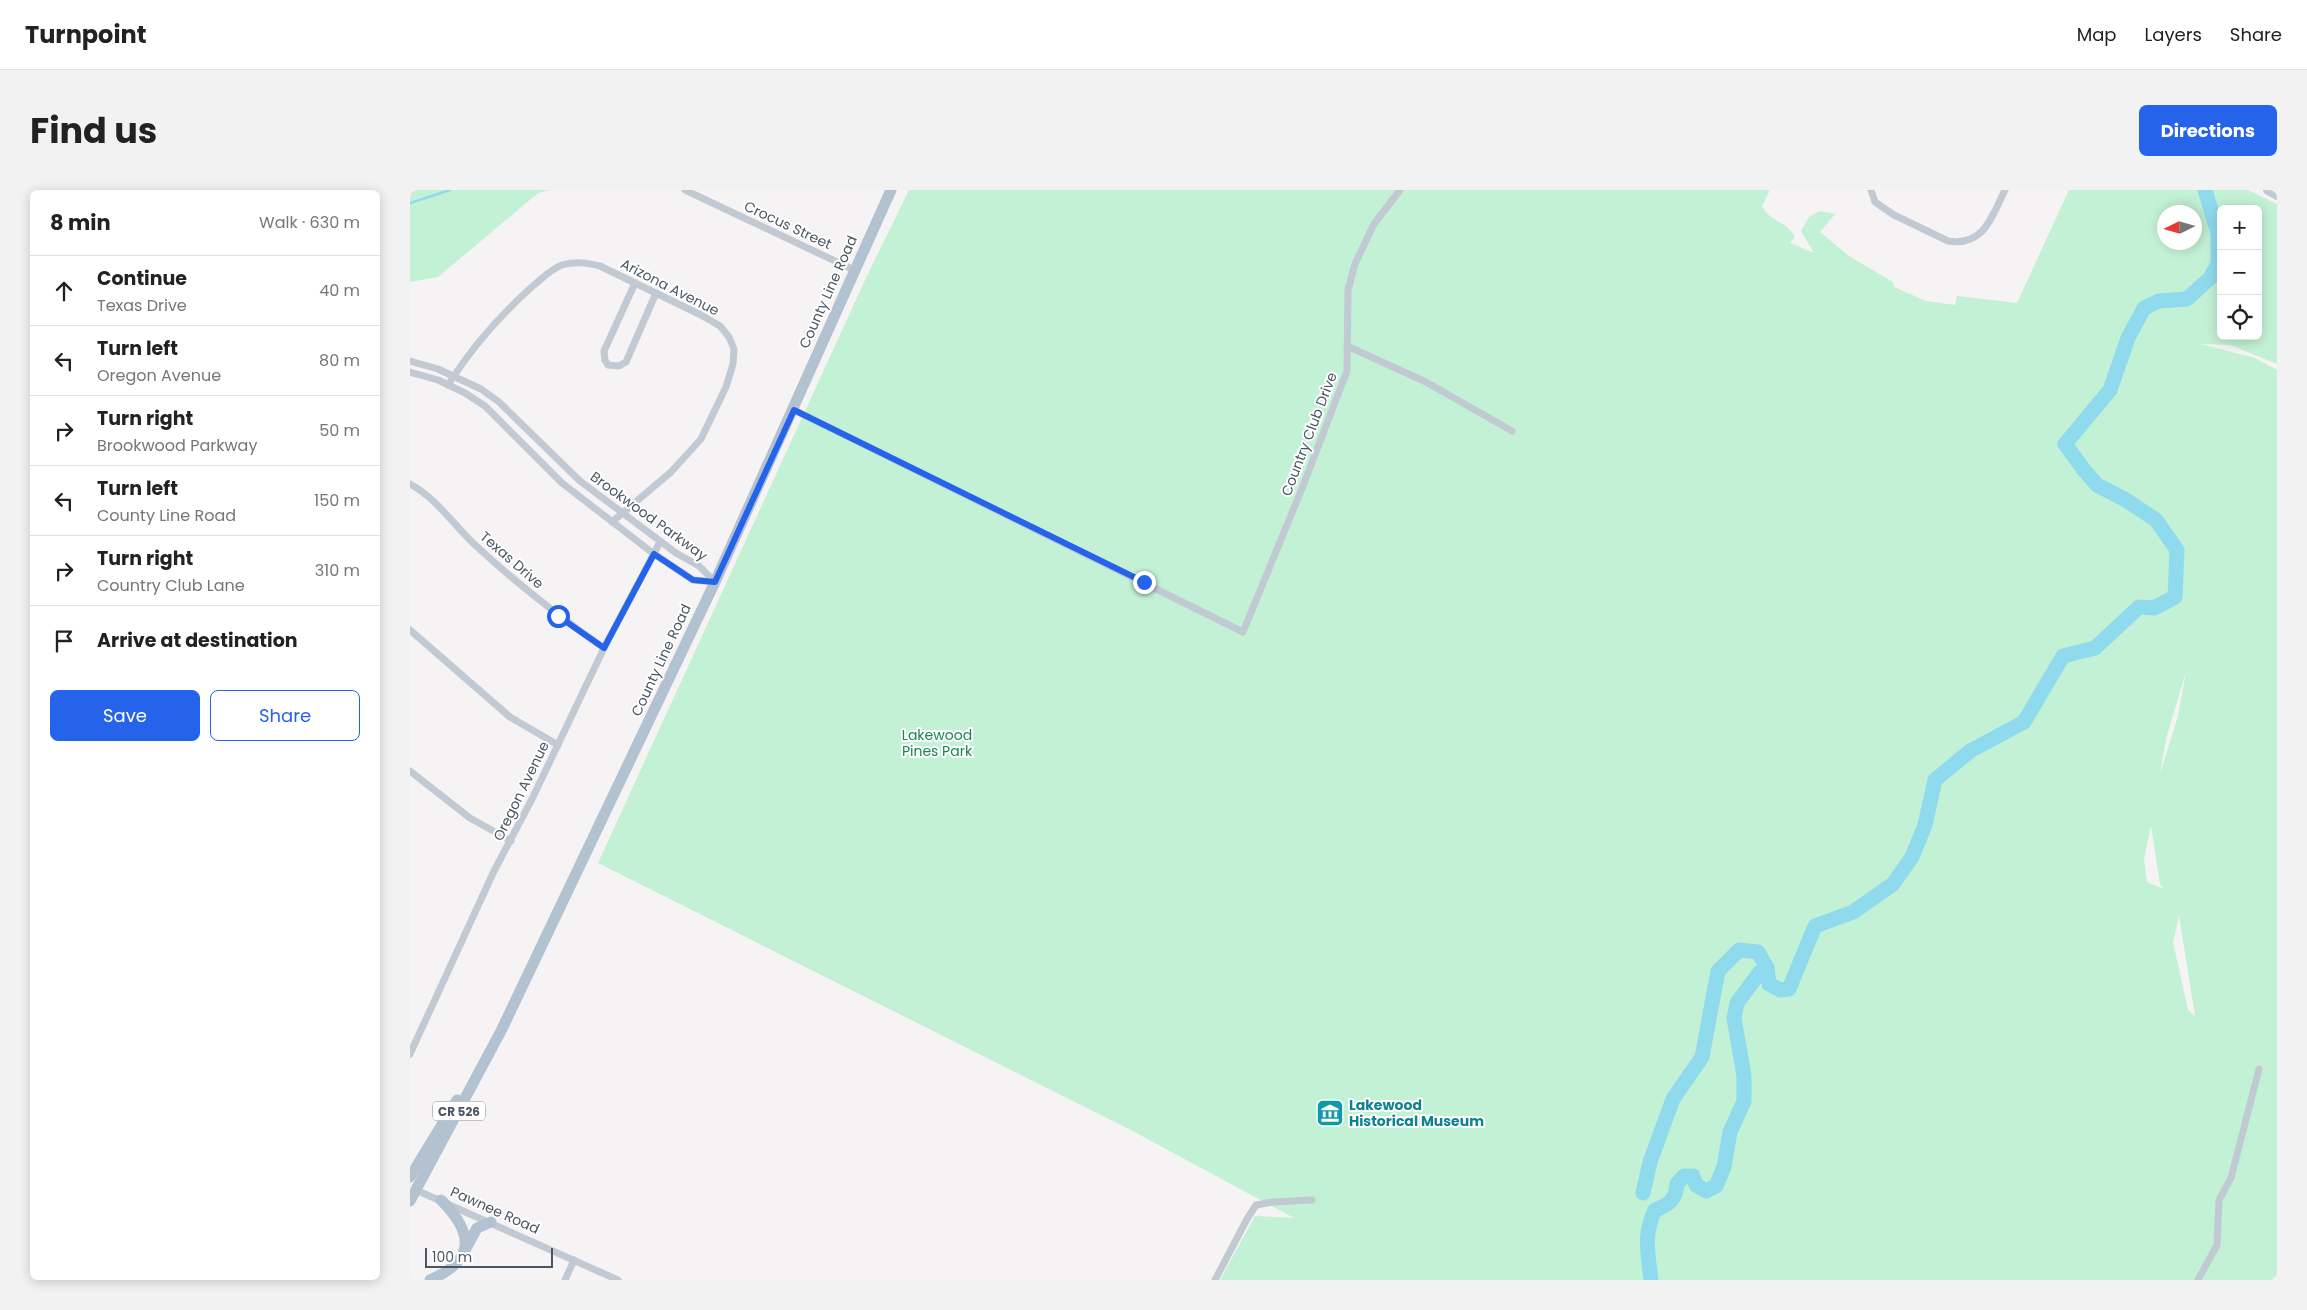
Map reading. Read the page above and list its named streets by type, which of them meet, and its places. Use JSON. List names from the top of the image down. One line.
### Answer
{"streets":{"main road":["County Line Road","CR 526"],"street":["Crocus Street","Arizona Avenue","Country Club Drive","Brookwood Parkway","Texas Drive","Oregon Avenue","Pawnee Road"]},"crossings":[["Crocus Street","County Line Road"],["Arizona Avenue","Brookwood Parkway"],["County Line Road","Country Club Drive"],["County Line Road","Brookwood Parkway"],["County Line Road","Pawnee Road"],["Brookwood Parkway","Oregon Avenue"],["Texas Drive","Oregon Avenue"]],"parks":["Lakewood Pines Park"],"places":{"museum":["Lakewood Historical Museum"]},"scale_bar":"100 m","north":"left","page":{"header":"Turnpoint","nav":["Map","Layers","Share"],"title":"Find us","buttons":["Directions",["Save","Share"]],"heading":["8 min","Walk · 630 m"],"map_buttons":["+","−"],"list":[["Continue","Texas Drive","40 m"],["Turn left","Oregon Avenue","80 m"],["Turn right","Brookwood Parkway","50 m"],["Turn left","County Line Road","150 m"],["Turn right","Country Club Lane","310 m"],"Arrive at destination"],"scale":"100 m"}}
